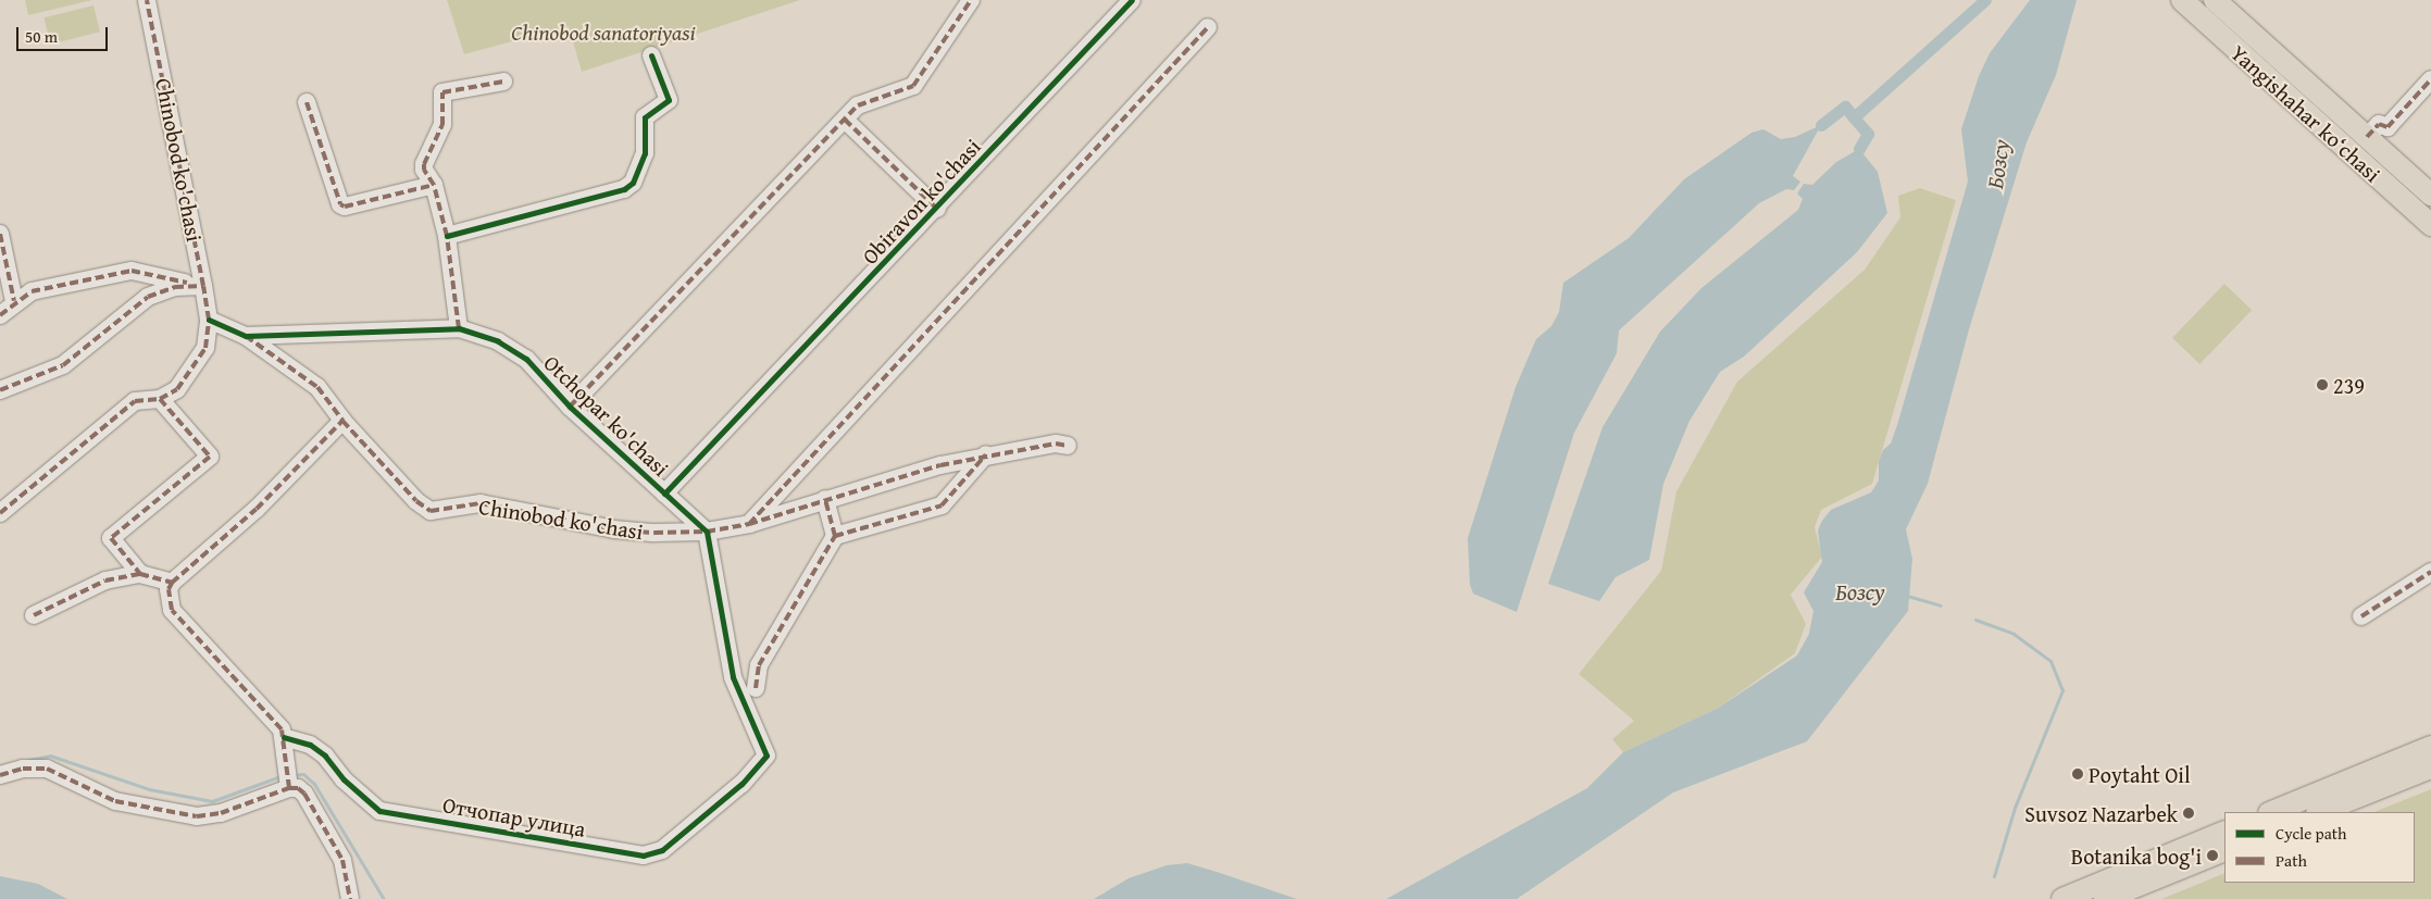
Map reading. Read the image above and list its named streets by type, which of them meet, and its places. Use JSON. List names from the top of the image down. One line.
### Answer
{"streets":{"main road":["Yangishahar ko‘chasi"],"street":["Chinobod ko'chasi","Obiravon ko'chasi","Otchopar ko'chasi","Отчопар улица"]},"crossings":[["Chinobod ko'chasi","Otchopar ko'chasi"],["Chinobod ko'chasi","Отчопар улица"],["Obiravon ko'chasi","Otchopar ko'chasi"],["Otchopar ko'chasi","Отчопар улица"]],"water":["Бозсу"],"parks":["Chinobod sanatoriyasi"],"places":["239","Poytaht Oil","Suvsoz Nazarbek","Botanika bog'i"],"legend":["Cycle path","Path"],"scale_bar":"50 m"}
